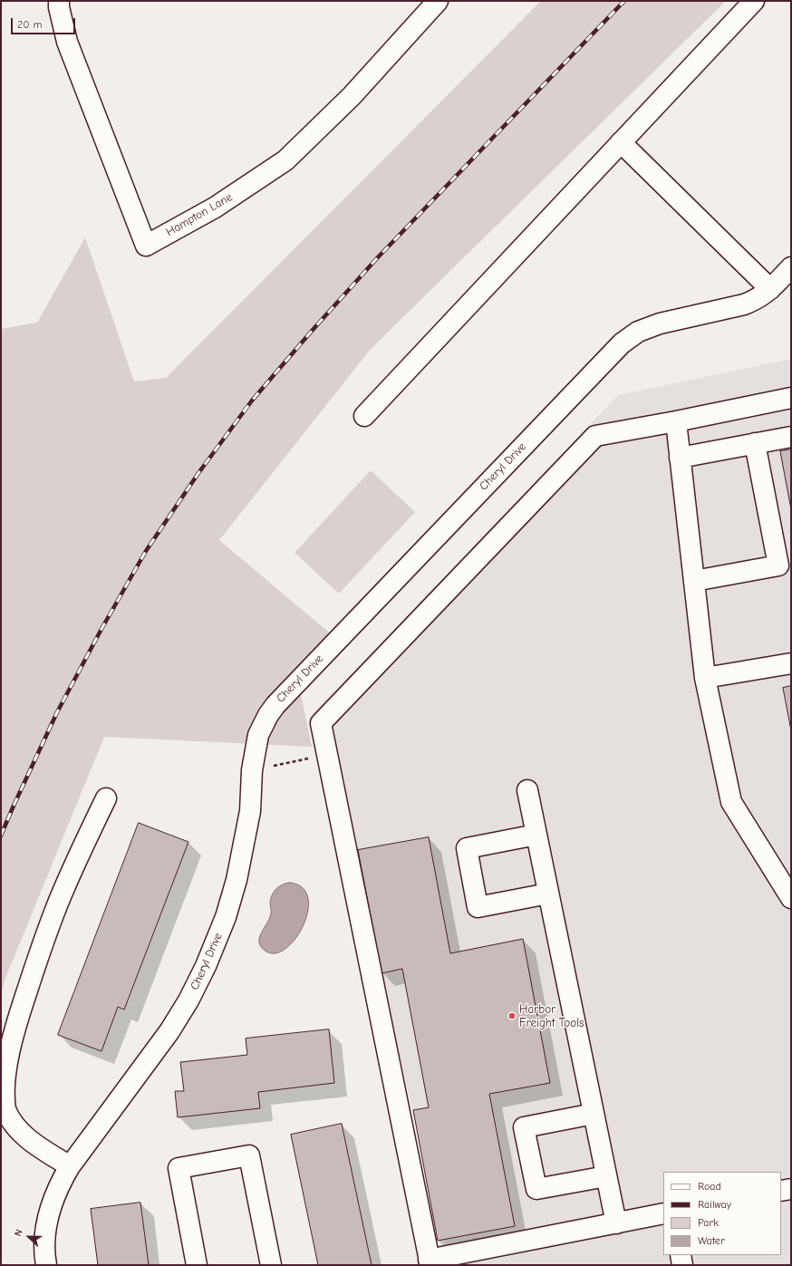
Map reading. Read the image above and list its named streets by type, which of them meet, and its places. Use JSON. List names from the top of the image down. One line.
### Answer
{"streets":{"street":["Hampton Lane","Cheryl Drive"]},"places":["Harbor Freight Tools"],"legend":["Road","Railway","Park","Water"],"scale_bar":"20 m","north":"left"}
